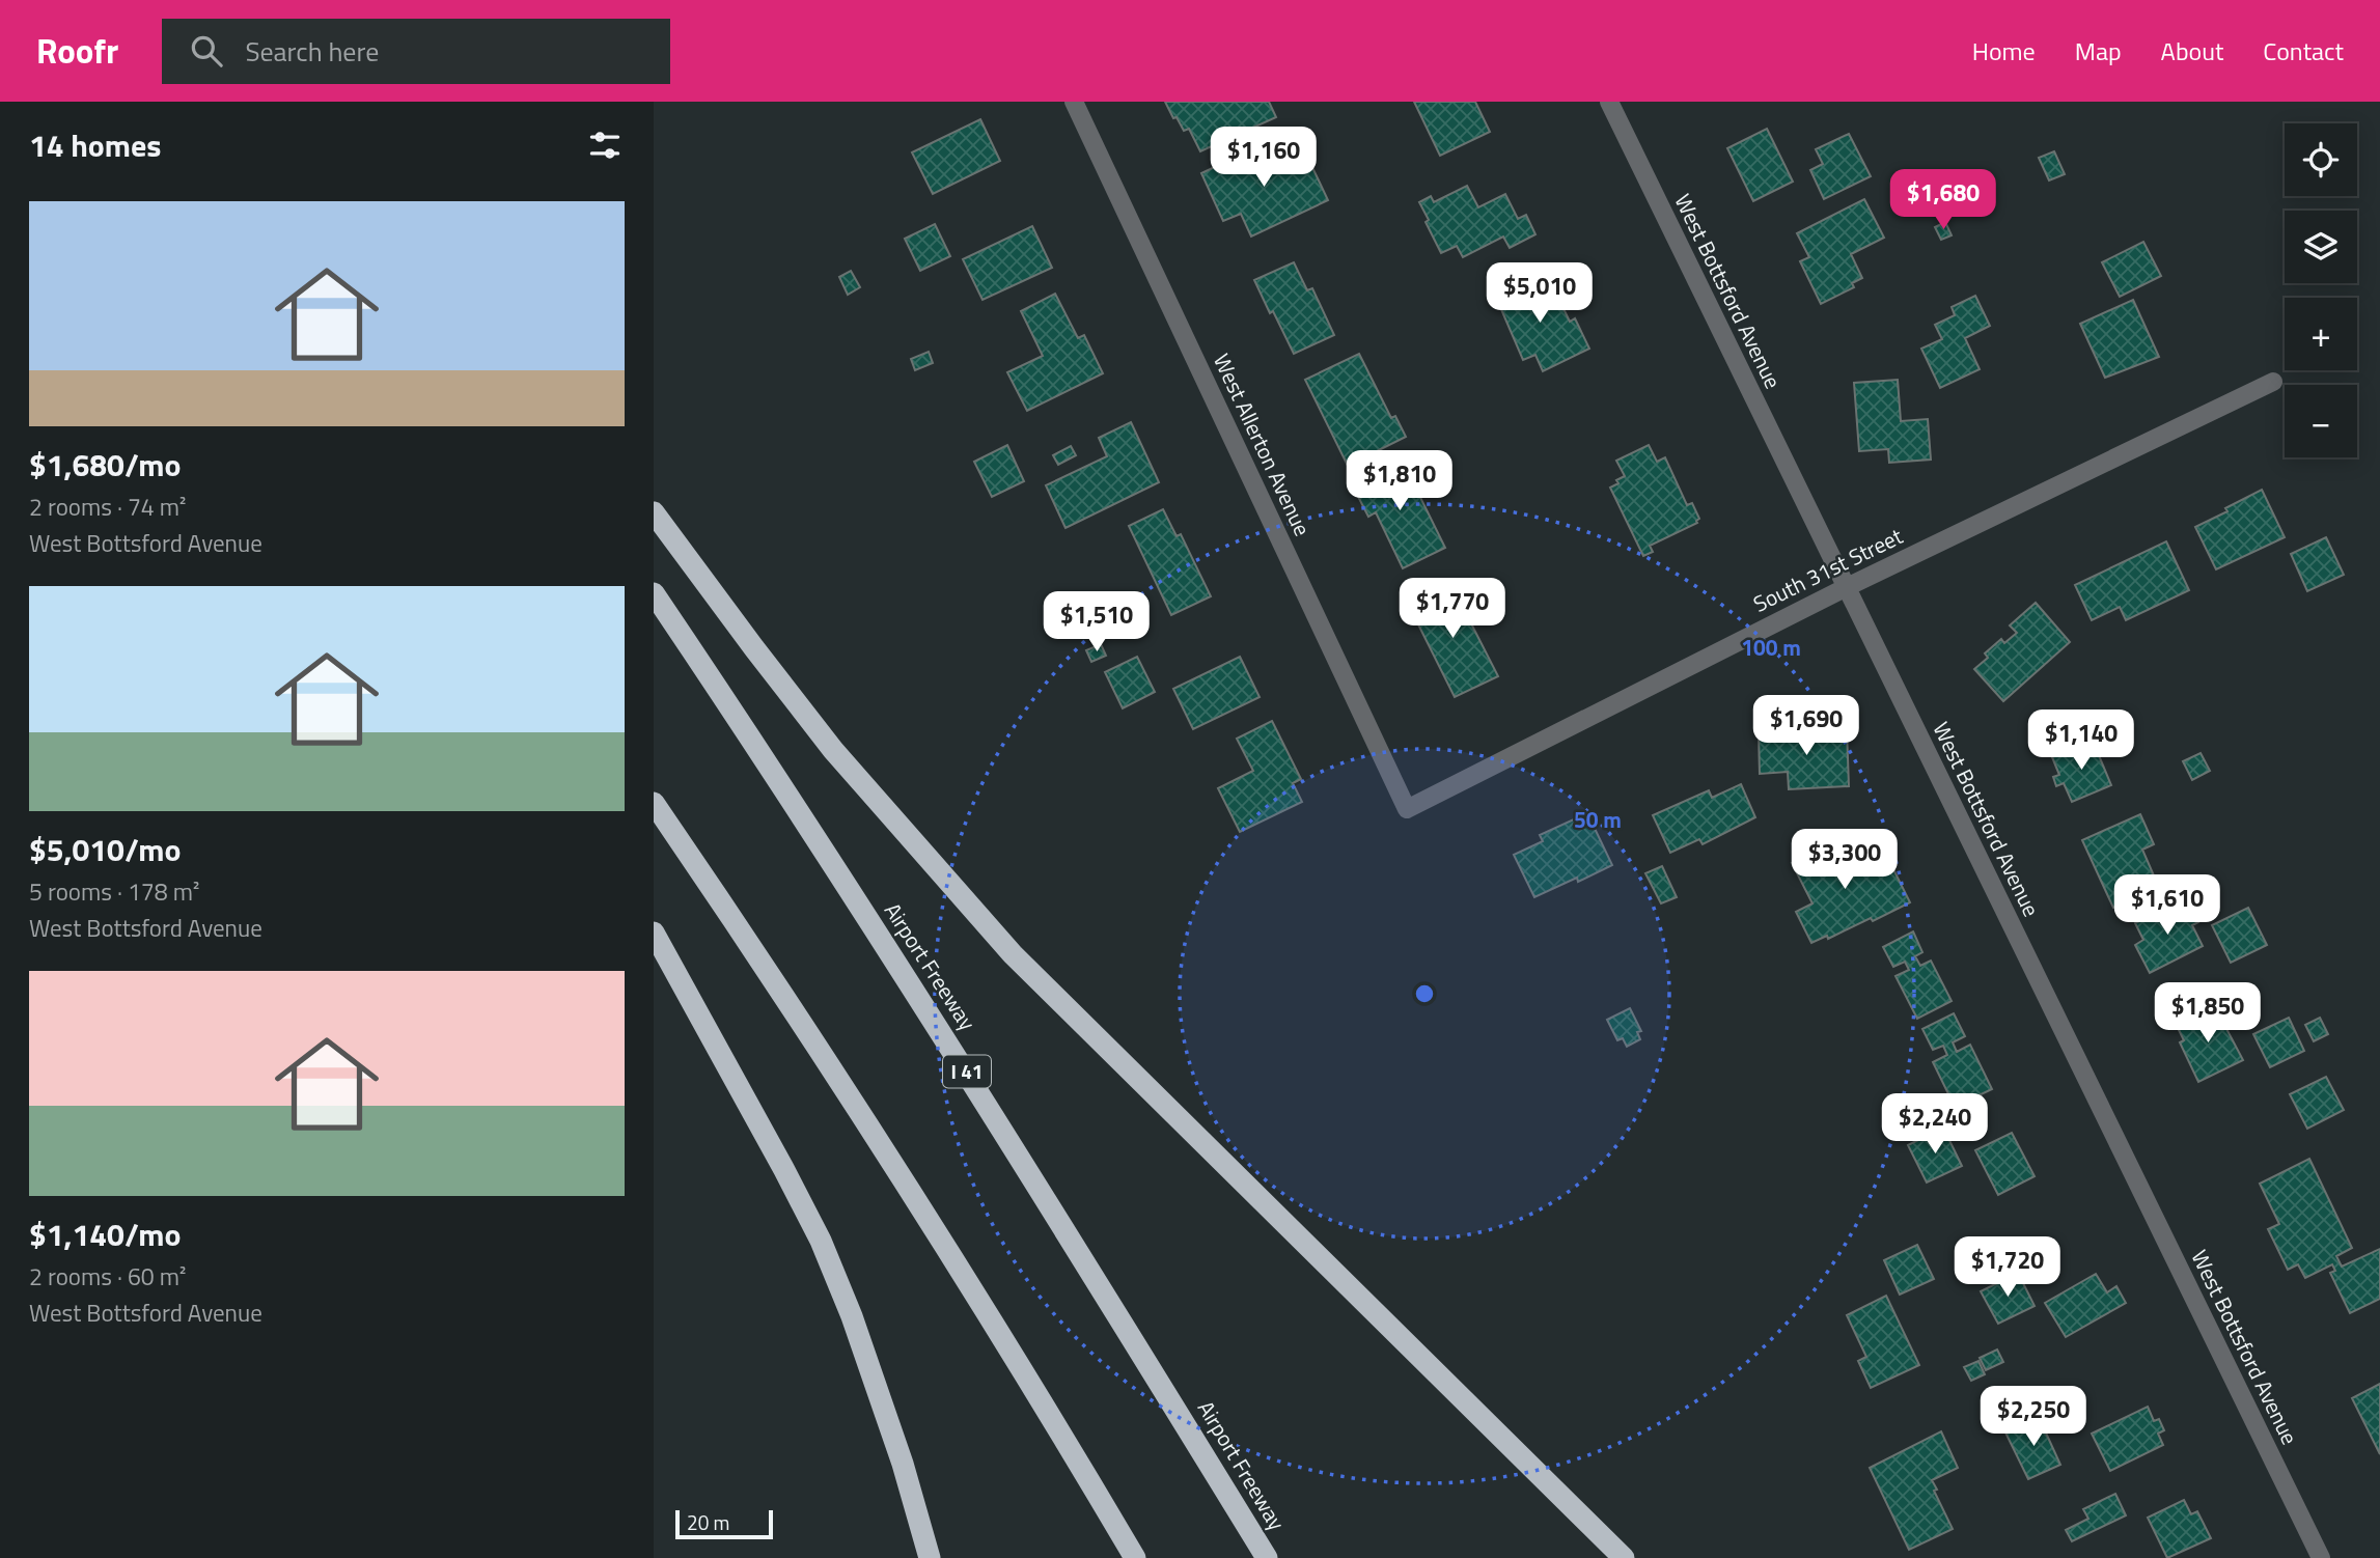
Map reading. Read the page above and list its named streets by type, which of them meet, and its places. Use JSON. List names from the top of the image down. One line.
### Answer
{"streets":{"highway":["Airport Freeway","I 41"],"street":["West Bottsford Avenue","West Allerton Avenue","South 31st Street"]},"crossings":[["West Bottsford Avenue","South 31st Street"],["West Allerton Avenue","South 31st Street"]],"scale_bar":"20 m","page":{"header":"Roofr","search":"Search here","nav":["Home","Map","About","Contact"],"heading":"14 homes","map_buttons":["+","−"],"price":["$1,160","$1,680","$5,010","$1,810","$1,770","$1,510","$1,690","$1,140","$3,300","$1,610","$1,850","$2,240","$1,720","$2,250"],"list":[{"name":"$1,680/mo","note":"2 rooms · 74 m² · West Bottsford Avenue"},{"name":"$5,010/mo","note":"5 rooms · 178 m² · West Bottsford Avenue"},{"name":"$1,140/mo","note":"2 rooms · 60 m² · West Bottsford Avenue"}],"scale":"20 m"},"rings":["100 m","50 m"]}
